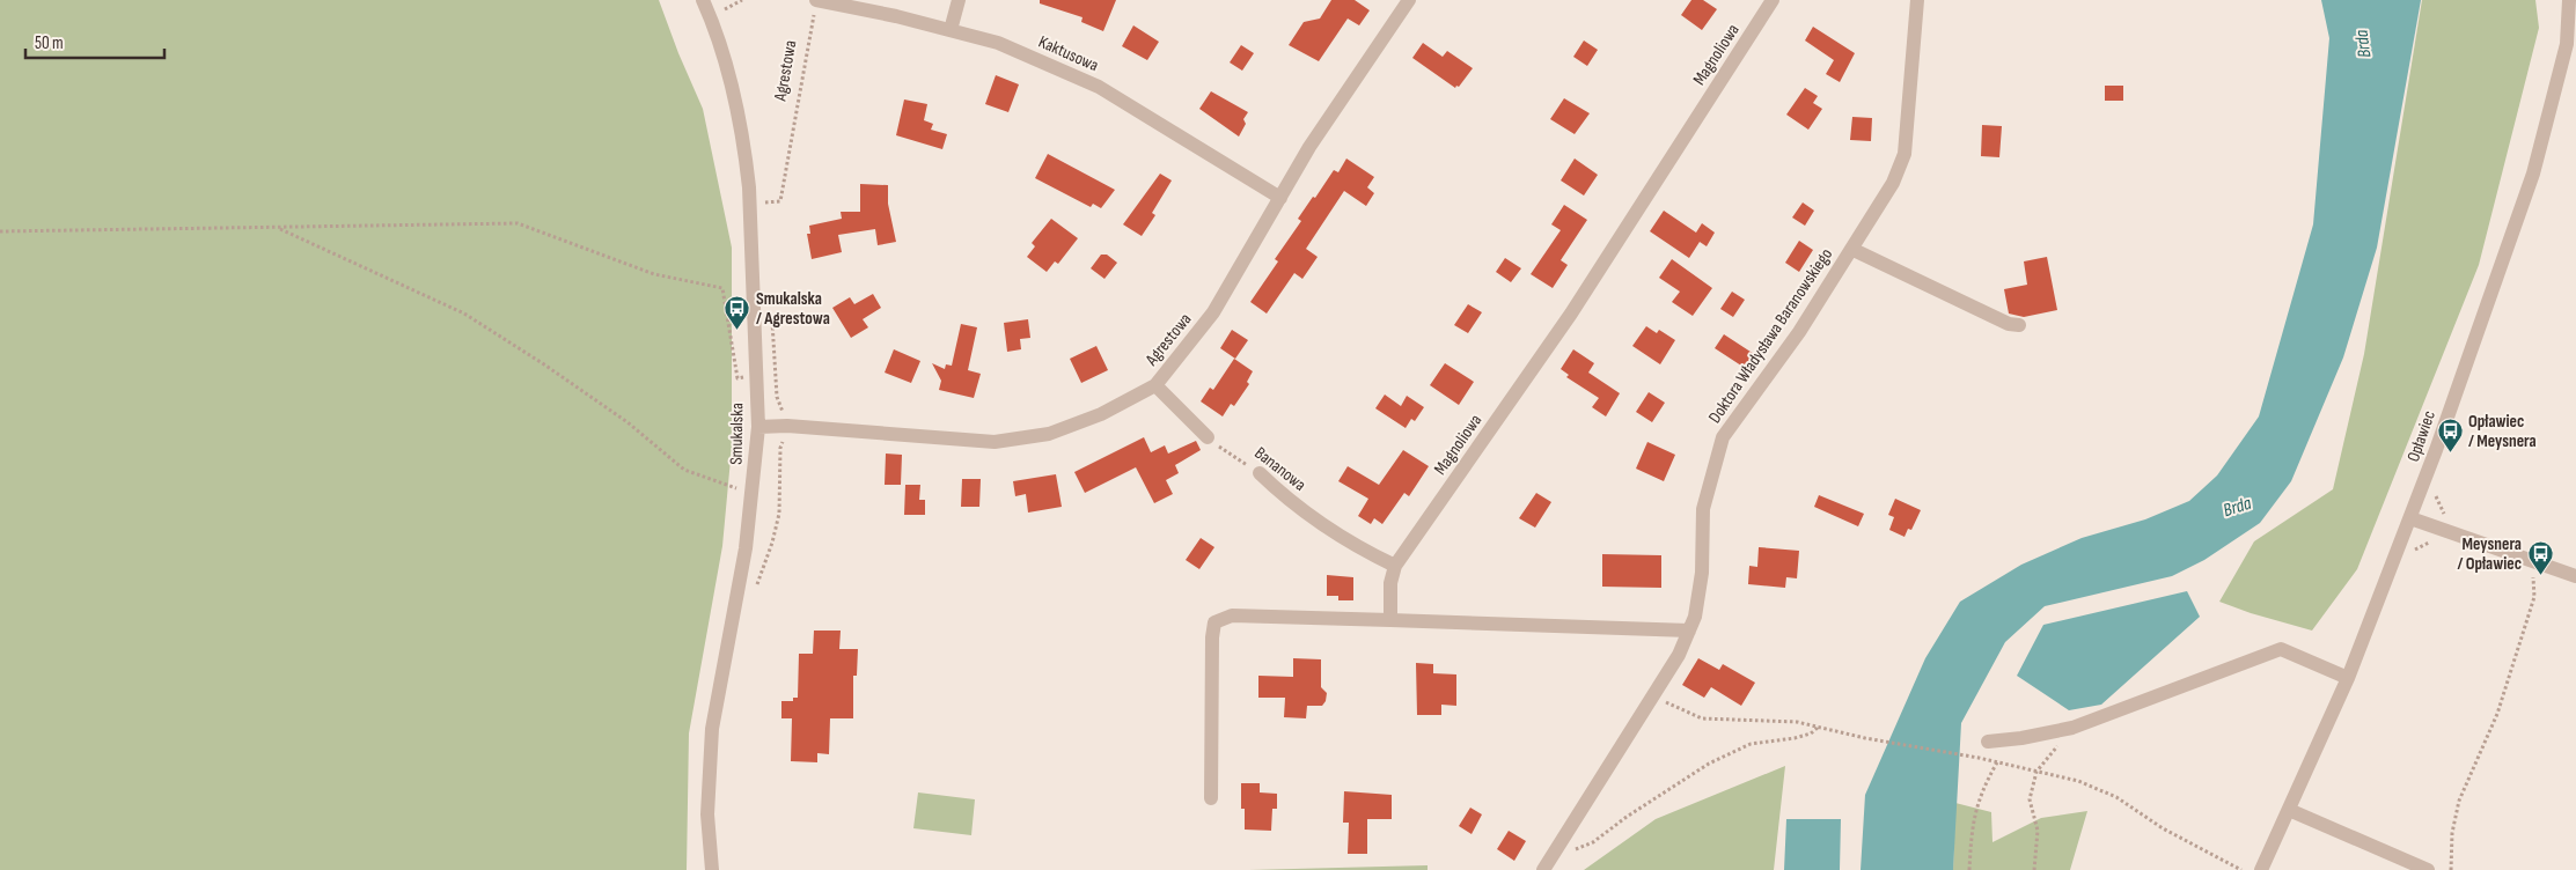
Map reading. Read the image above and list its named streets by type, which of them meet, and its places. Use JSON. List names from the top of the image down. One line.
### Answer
{"streets":{"street":["Kaktusowa","Magnoliowa","Agrestowa","Doktora Władysława Baranowskiego","Smukalska","Opławiec","Bananowa"]},"crossings":[["Kaktusowa","Agrestowa"],["Magnoliowa","Bananowa"],["Agrestowa","Smukalska"]],"water":["Brda"],"places":{"bus stop":["Smukalska / Agrestowa","Opławiec / Meysnera","Meysnera / Opławiec"]},"scale_bar":"50 m"}
